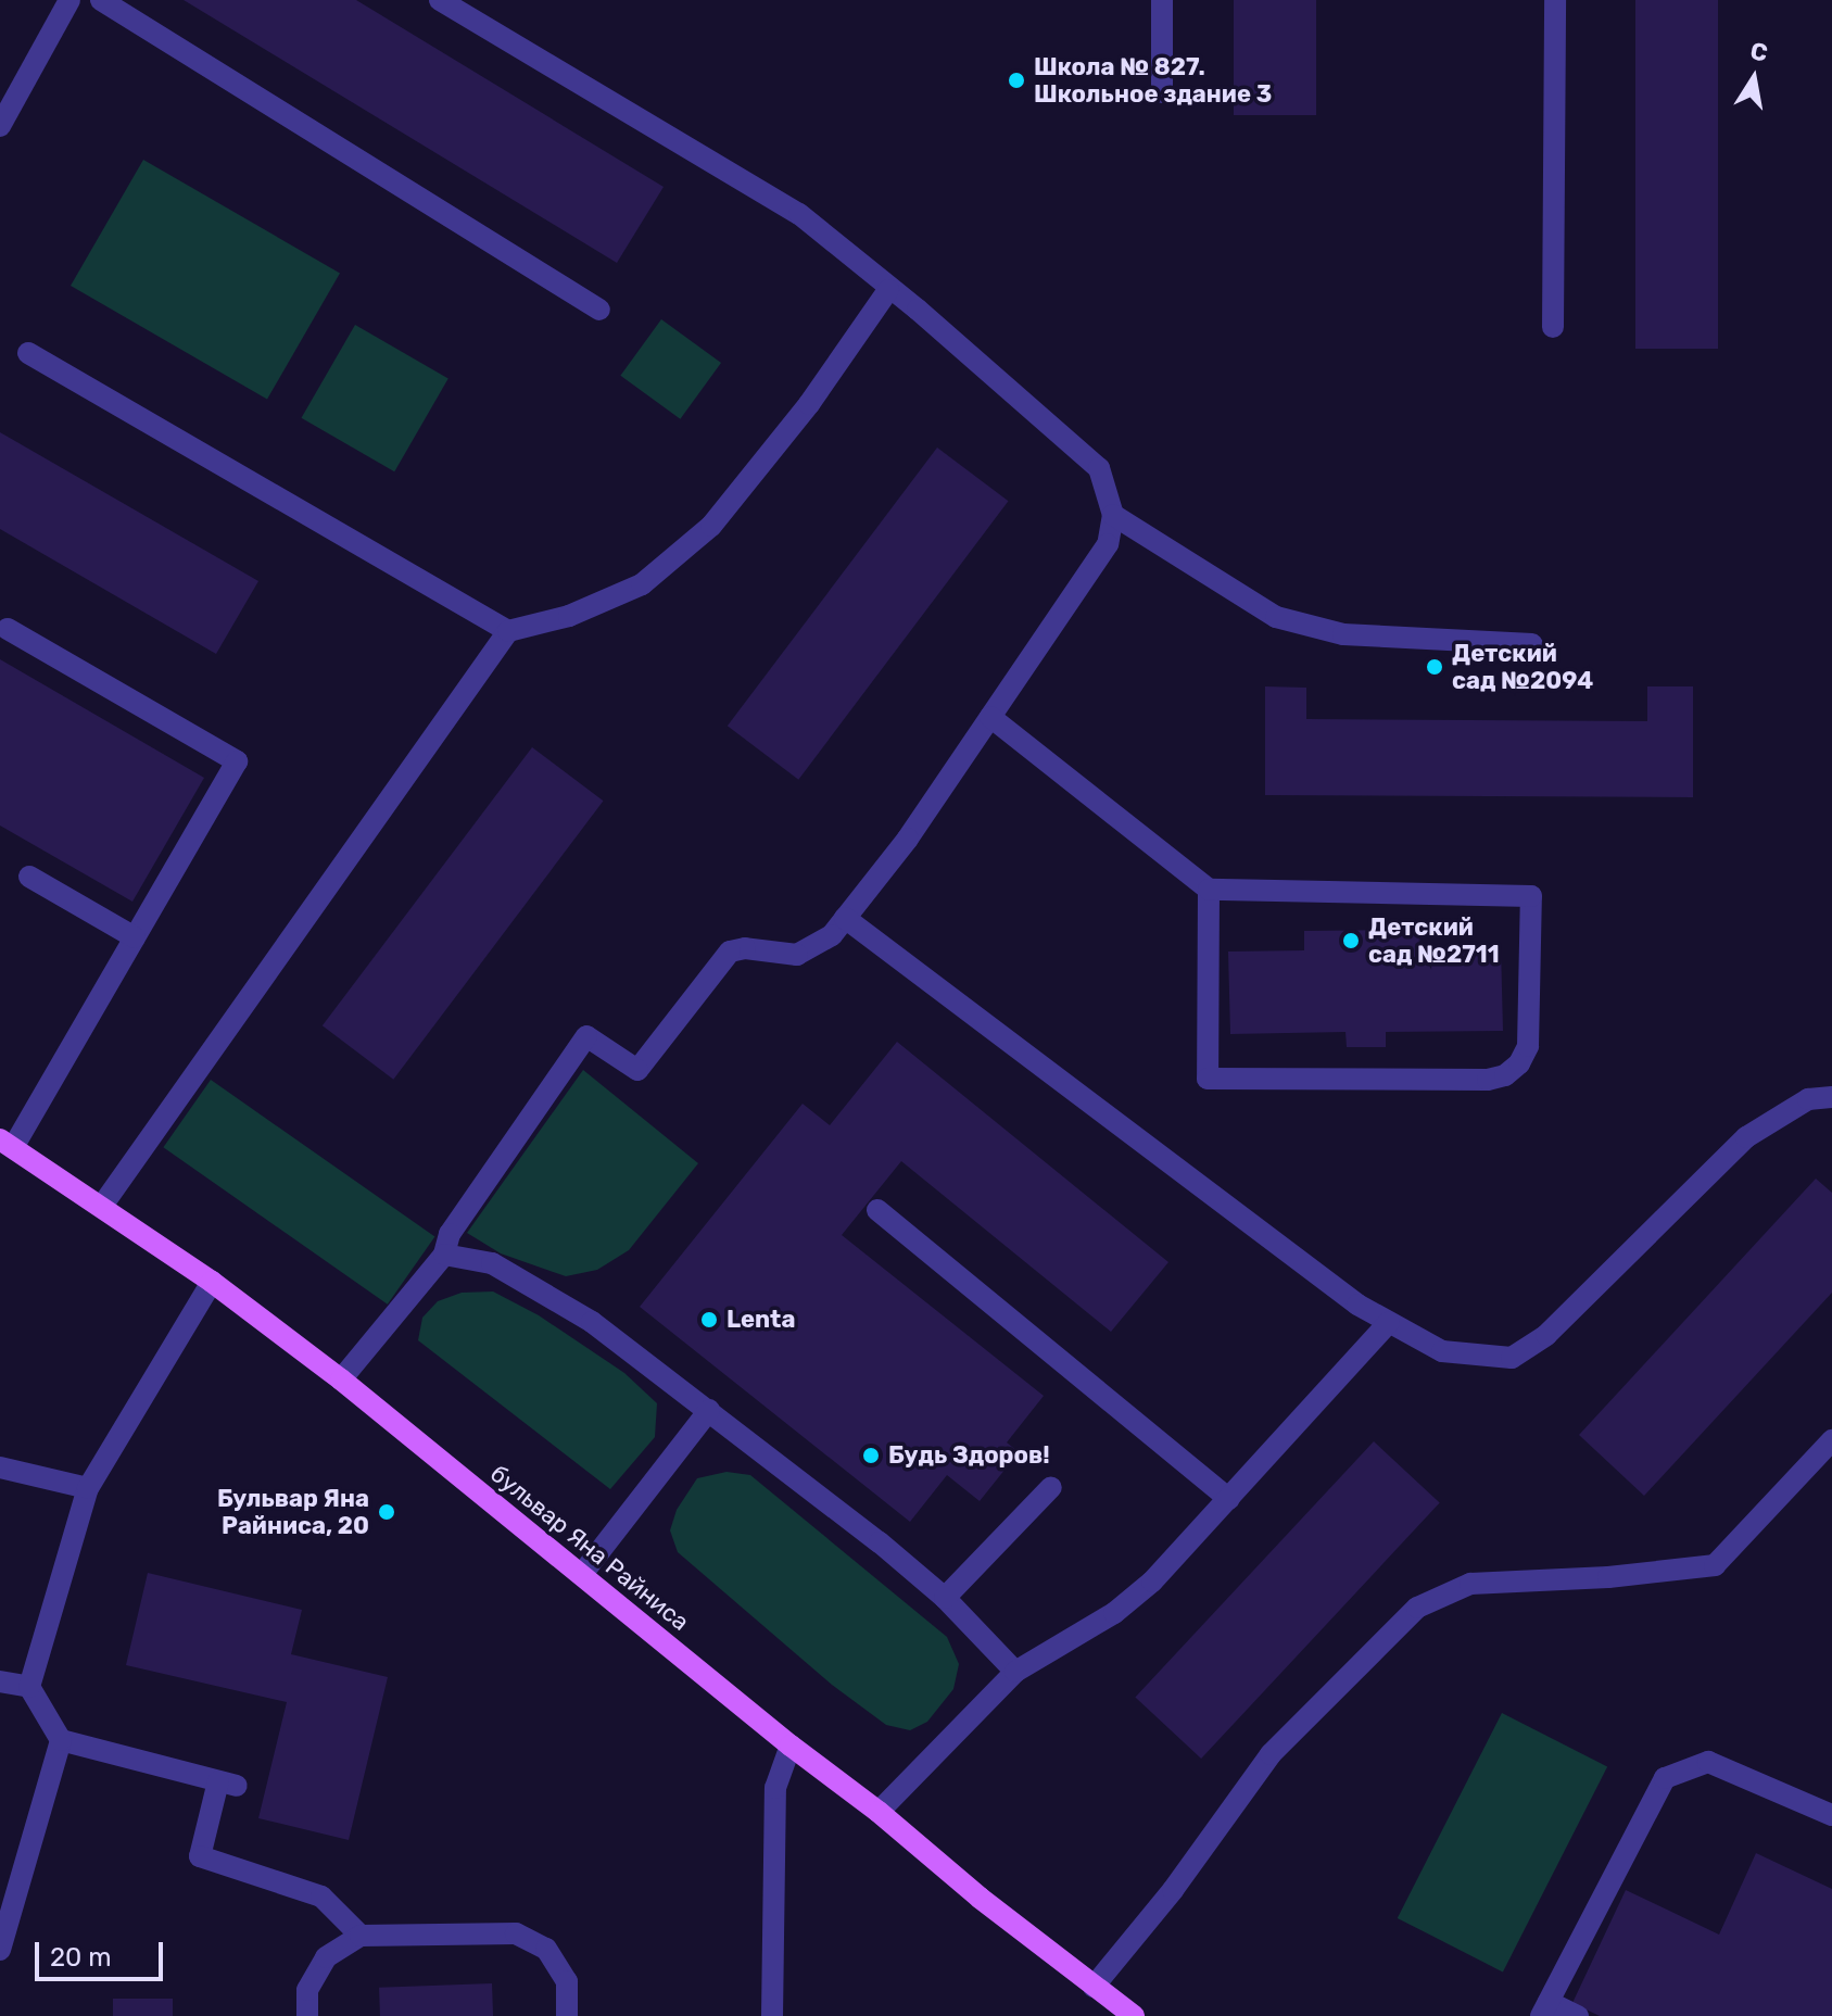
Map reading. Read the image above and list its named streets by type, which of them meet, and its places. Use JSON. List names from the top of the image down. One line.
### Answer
{"streets":{"main road":["бульвар Яна Райниса"]},"places":["Школа № 827. Школьное здание 3","Детский сад №2094","Детский сад №2711","Lenta","Будь Здоров!","Бульвар Яна Райниса, 20"],"scale_bar":"20 m","north":"top"}
